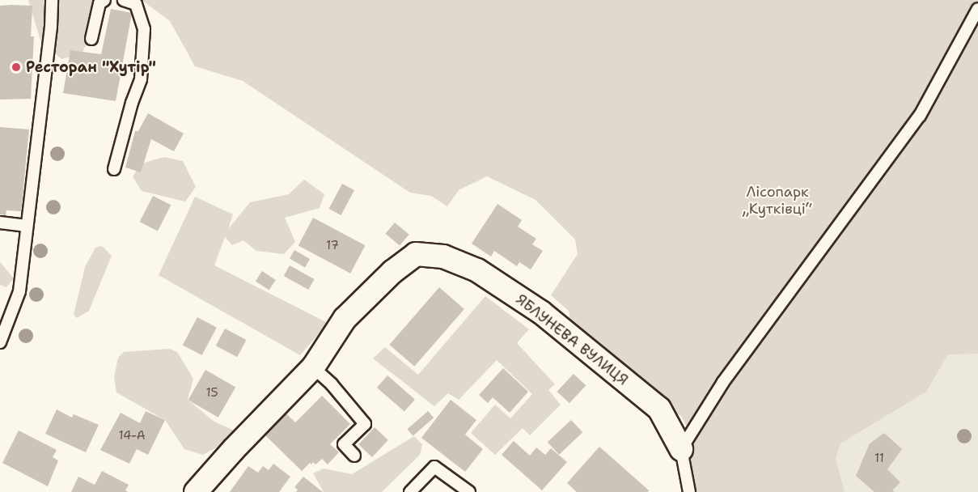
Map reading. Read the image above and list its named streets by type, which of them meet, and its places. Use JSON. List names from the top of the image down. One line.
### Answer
{"streets":{"street":["ЯБЛУНЕВА ВУЛИЦЯ"]},"parks":["Лісопарк „Кутківці“"],"places":["Ресторан \"Хутір\""],"house_numbers":["17","15","14-А","11"]}
